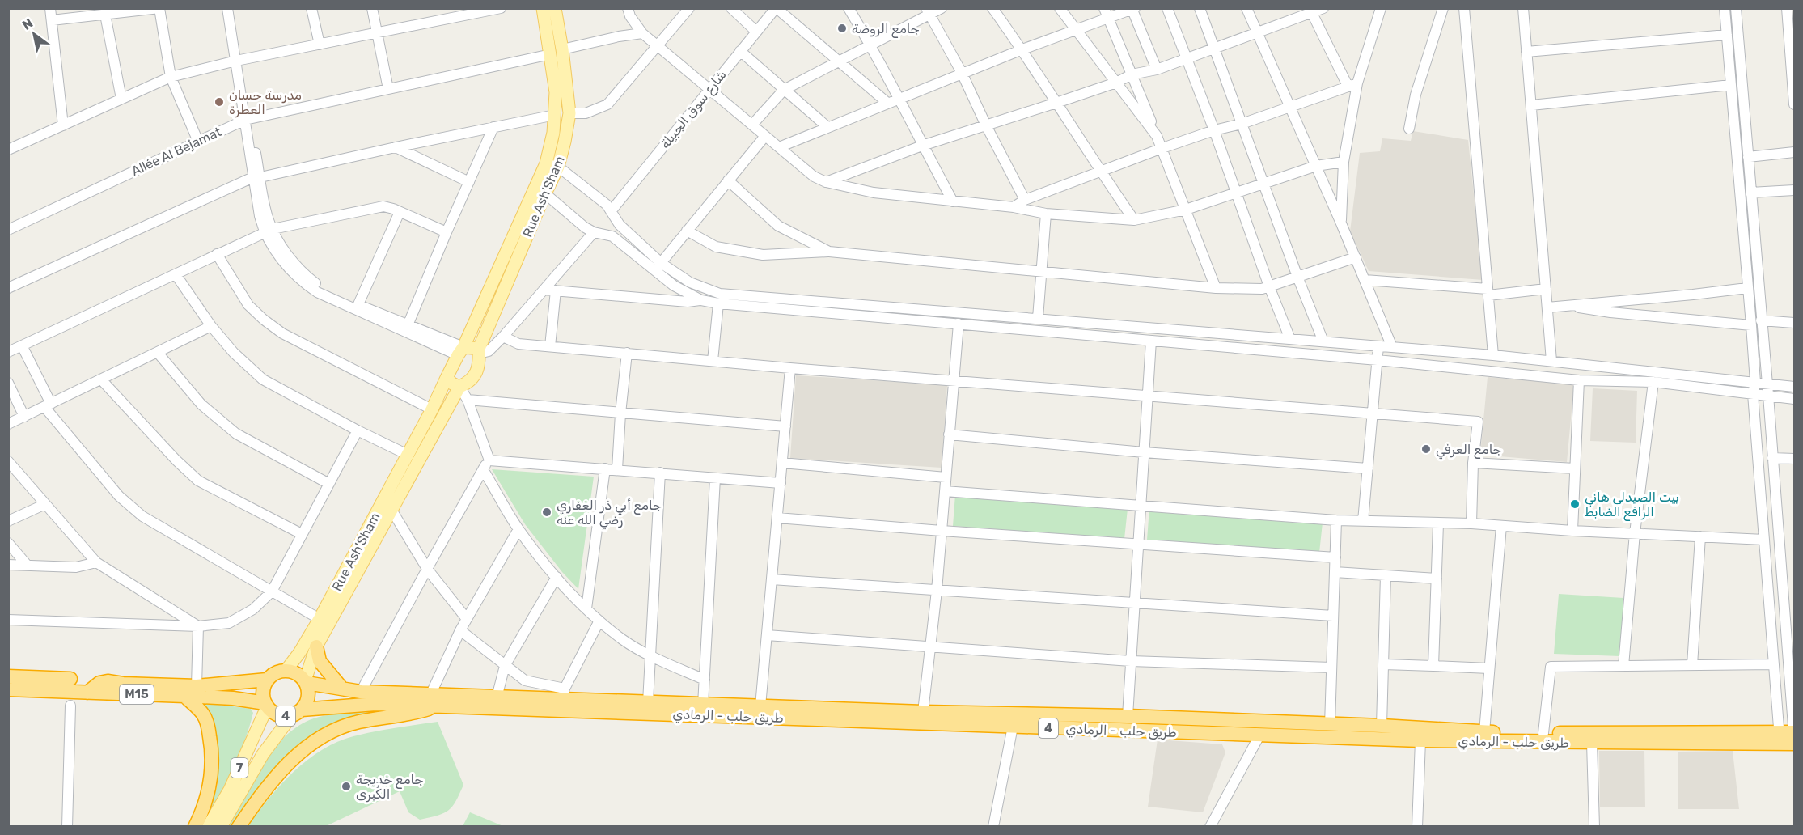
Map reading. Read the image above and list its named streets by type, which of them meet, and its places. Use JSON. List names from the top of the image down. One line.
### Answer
{"streets":{"highway":["M15","4","طريق حلب - الرمادي"],"main road":["Rue Ash'Sham","7"],"street":["شارع سوق الجبيلة","Allée Al Bejamat"]},"crossings":[["شارع سوق الجبيلة","Rue Ash'Sham"],["Allée Al Bejamat","Rue Ash'Sham"],["Rue Ash'Sham","M15"],["Rue Ash'Sham","4"],["Rue Ash'Sham","طريق حلب - الرمادي"],["Rue Ash'Sham","7"],["M15","4"],["M15","طريق حلب - الرمادي"],["M15","7"],["4","طريق حلب - الرمادي"],["4","7"],["طريق حلب - الرمادي","7"]],"places":["جامع الروضة","مدرسة حسان العطرة","جامع العرفي","بيت الصيدلي هاني الرافع الضابط","جامع أبي ذر الغفاري رضي الله عنه","جامع خديجة الكُبرى"],"north":"top left"}
